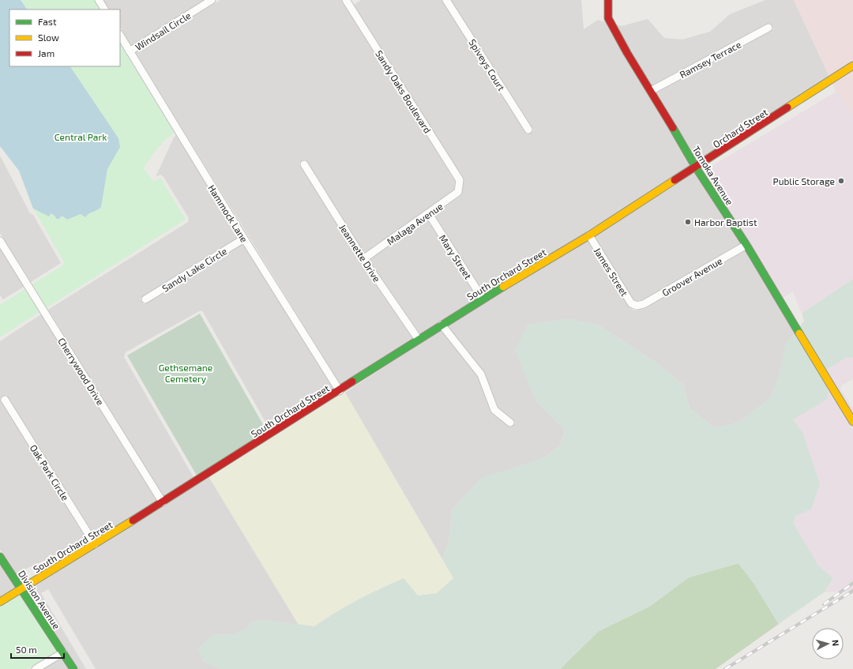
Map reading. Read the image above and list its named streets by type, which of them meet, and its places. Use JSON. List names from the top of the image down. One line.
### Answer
{"streets":{"street":["Windsail Circle","Ramsey Terrace","Spiveys Court","Sandy Oaks Boulevard","Orchard Street","Tomoka Avenue","Hammock Lane","Malaga Avenue","Jeannette Drive","Mary Street","Sandy Lake Circle","James Street","South Orchard Street","Groover Avenue","Cherrywood Drive","Oak Park Circle","Division Avenue"]},"crossings":[["Windsail Circle","Hammock Lane"],["Ramsey Terrace","Tomoka Avenue"],["Sandy Oaks Boulevard","Malaga Avenue"],["Orchard Street","Tomoka Avenue"],["Orchard Street","James Street"],["Orchard Street","South Orchard Street"],["Tomoka Avenue","Groover Avenue"],["Hammock Lane","Sandy Lake Circle"],["Hammock Lane","South Orchard Street"],["Malaga Avenue","Jeannette Drive"],["Malaga Avenue","Mary Street"],["Jeannette Drive","South Orchard Street"],["Mary Street","South Orchard Street"],["James Street","South Orchard Street"],["James Street","Groover Avenue"],["South Orchard Street","Cherrywood Drive"],["South Orchard Street","Oak Park Circle"],["South Orchard Street","Division Avenue"]],"parks":["Central Park","Gethsemane Cemetery"],"places":["Public Storage","Harbor Baptist"],"legend":["Fast","Slow","Jam"],"scale_bar":"50 m","north":"right"}
